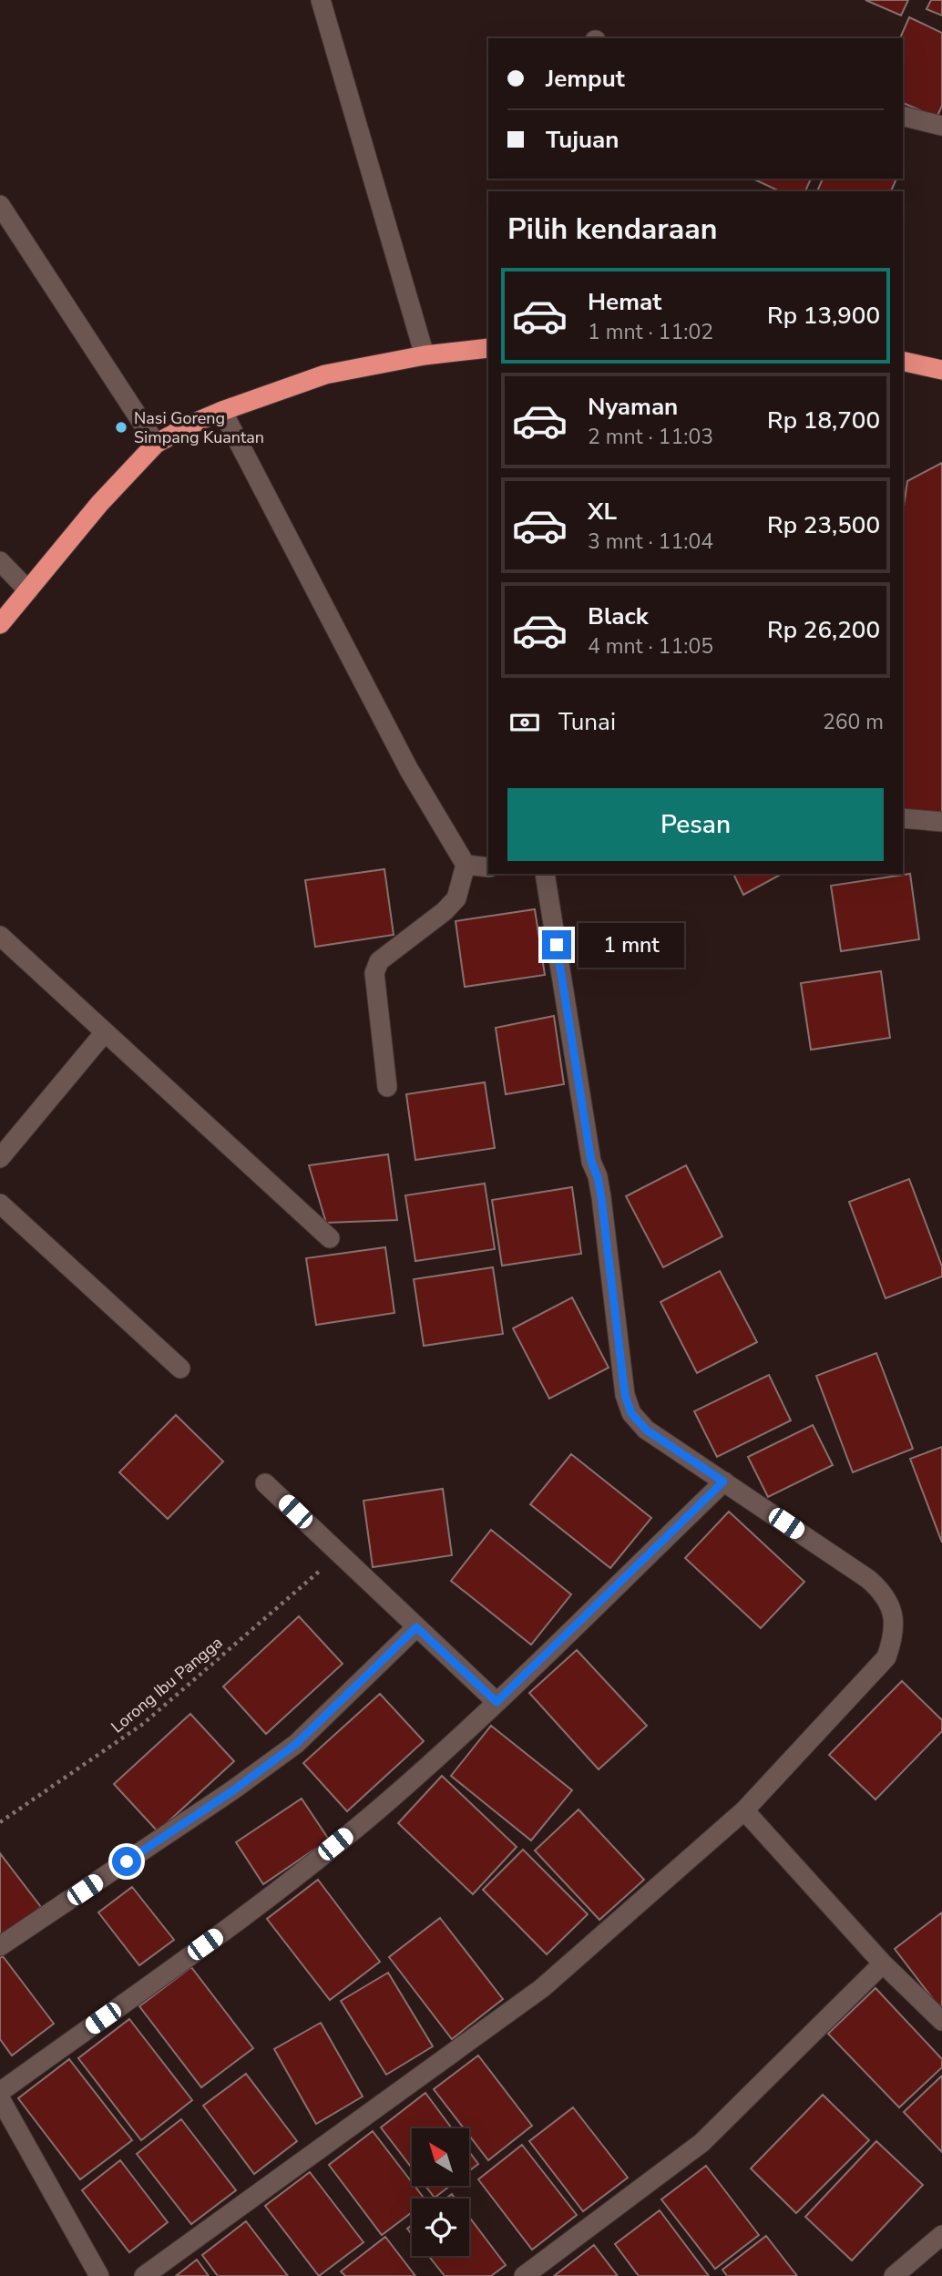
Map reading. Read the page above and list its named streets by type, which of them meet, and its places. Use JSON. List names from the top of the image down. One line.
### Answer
{"streets":{"path":["Lorong Ibu Pangga"]},"places":["Nasi Goreng Simpang Kuantan"],"north":"top left","page":{"banner":["Jemput","Tujuan"],"heading":"Pilih kendaraan","list":[{"name":"Hemat","note":"1 mnt · 11:02","value":"Rp 13,900"},{"name":"Nyaman","note":"2 mnt · 11:03","value":"Rp 18,700"},{"name":"XL","note":"3 mnt · 11:04","value":"Rp 23,500"},{"name":"Black","note":"4 mnt · 11:05","value":"Rp 26,200"}],"pay":["Tunai","260 m"],"buttons":"Pesan","bubble":"1 mnt"}}
